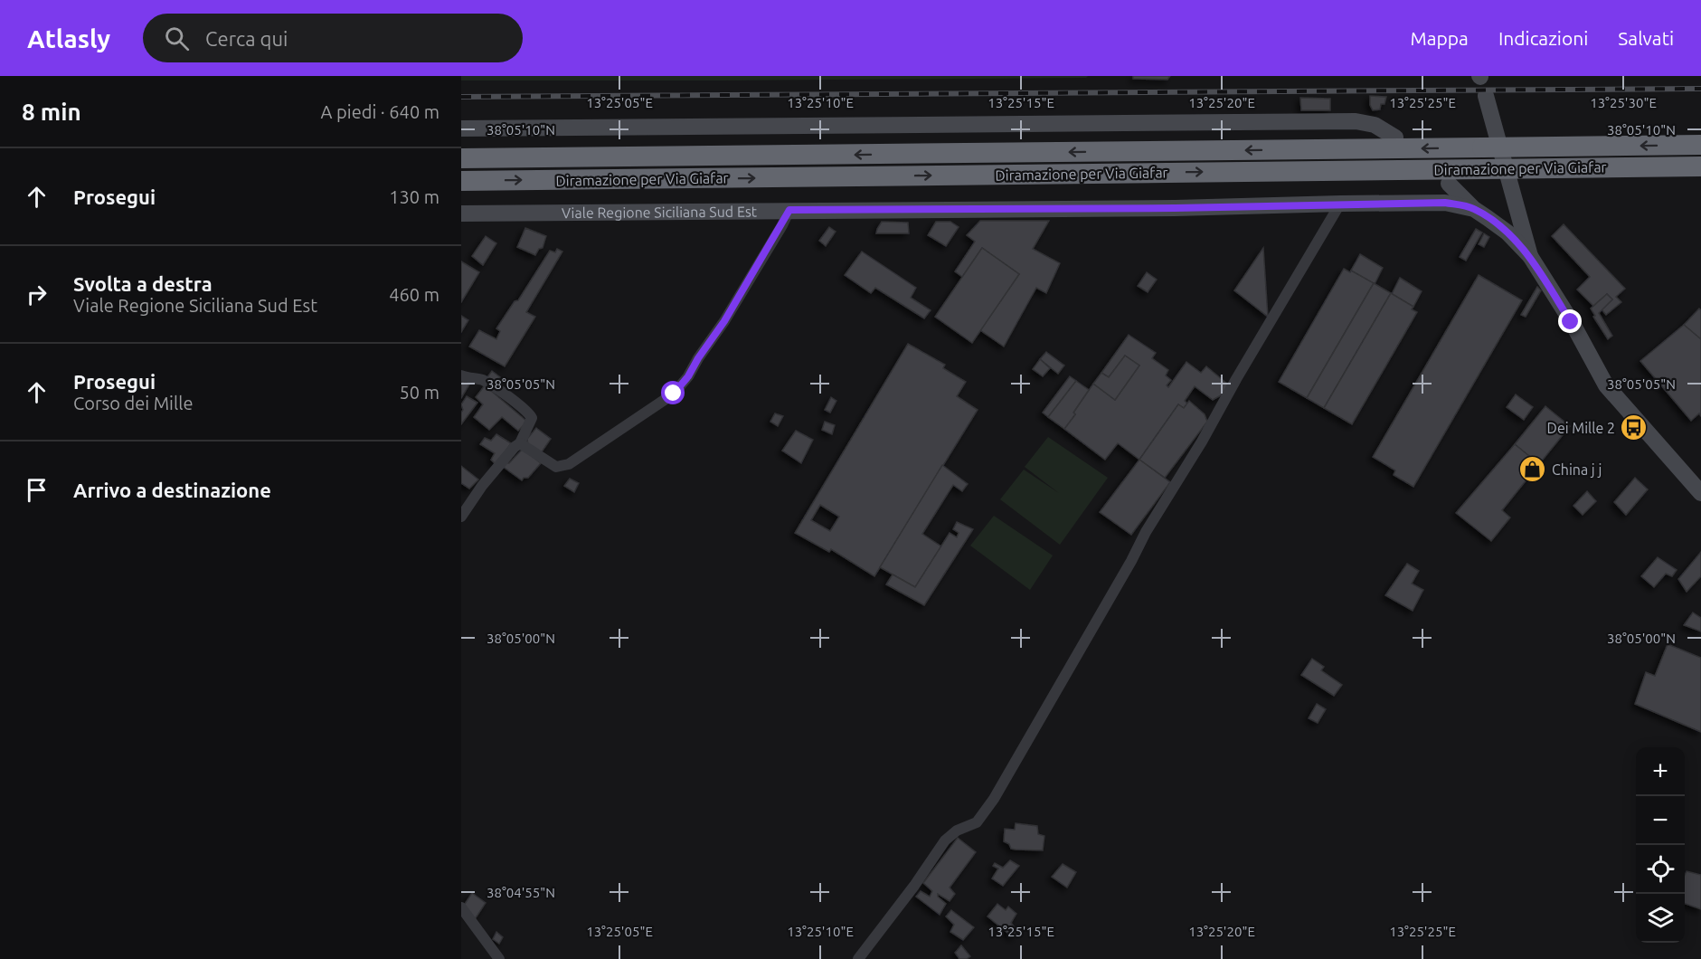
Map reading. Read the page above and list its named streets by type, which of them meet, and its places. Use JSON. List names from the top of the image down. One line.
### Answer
{"streets":{"highway":["Diramazione per Via Giafar"],"street":["Viale Regione Siciliana Sud Est"]},"places":{"bus stop":["Dei Mille 2"],"shop":["China j j"]},"page":{"header":"Atlasly","search":"Cerca qui","nav":["Mappa","Indicazioni","Salvati"],"heading":["8 min","A piedi · 640 m"],"list":[["Prosegui","130 m"],["Svolta a destra","Viale Regione Siciliana Sud Est","460 m"],["Prosegui","Corso dei Mille","50 m"],"Arrivo a destinazione"],"map_buttons":["+","−"]},"coordinates":["13°25'05\"E","13°25'10\"E","13°25'15\"E","13°25'20\"E","13°25'25\"E","13°25'30\"E","38°05'10\"N","38°05'05\"N","38°05'00\"N","38°04'55\"N"]}
